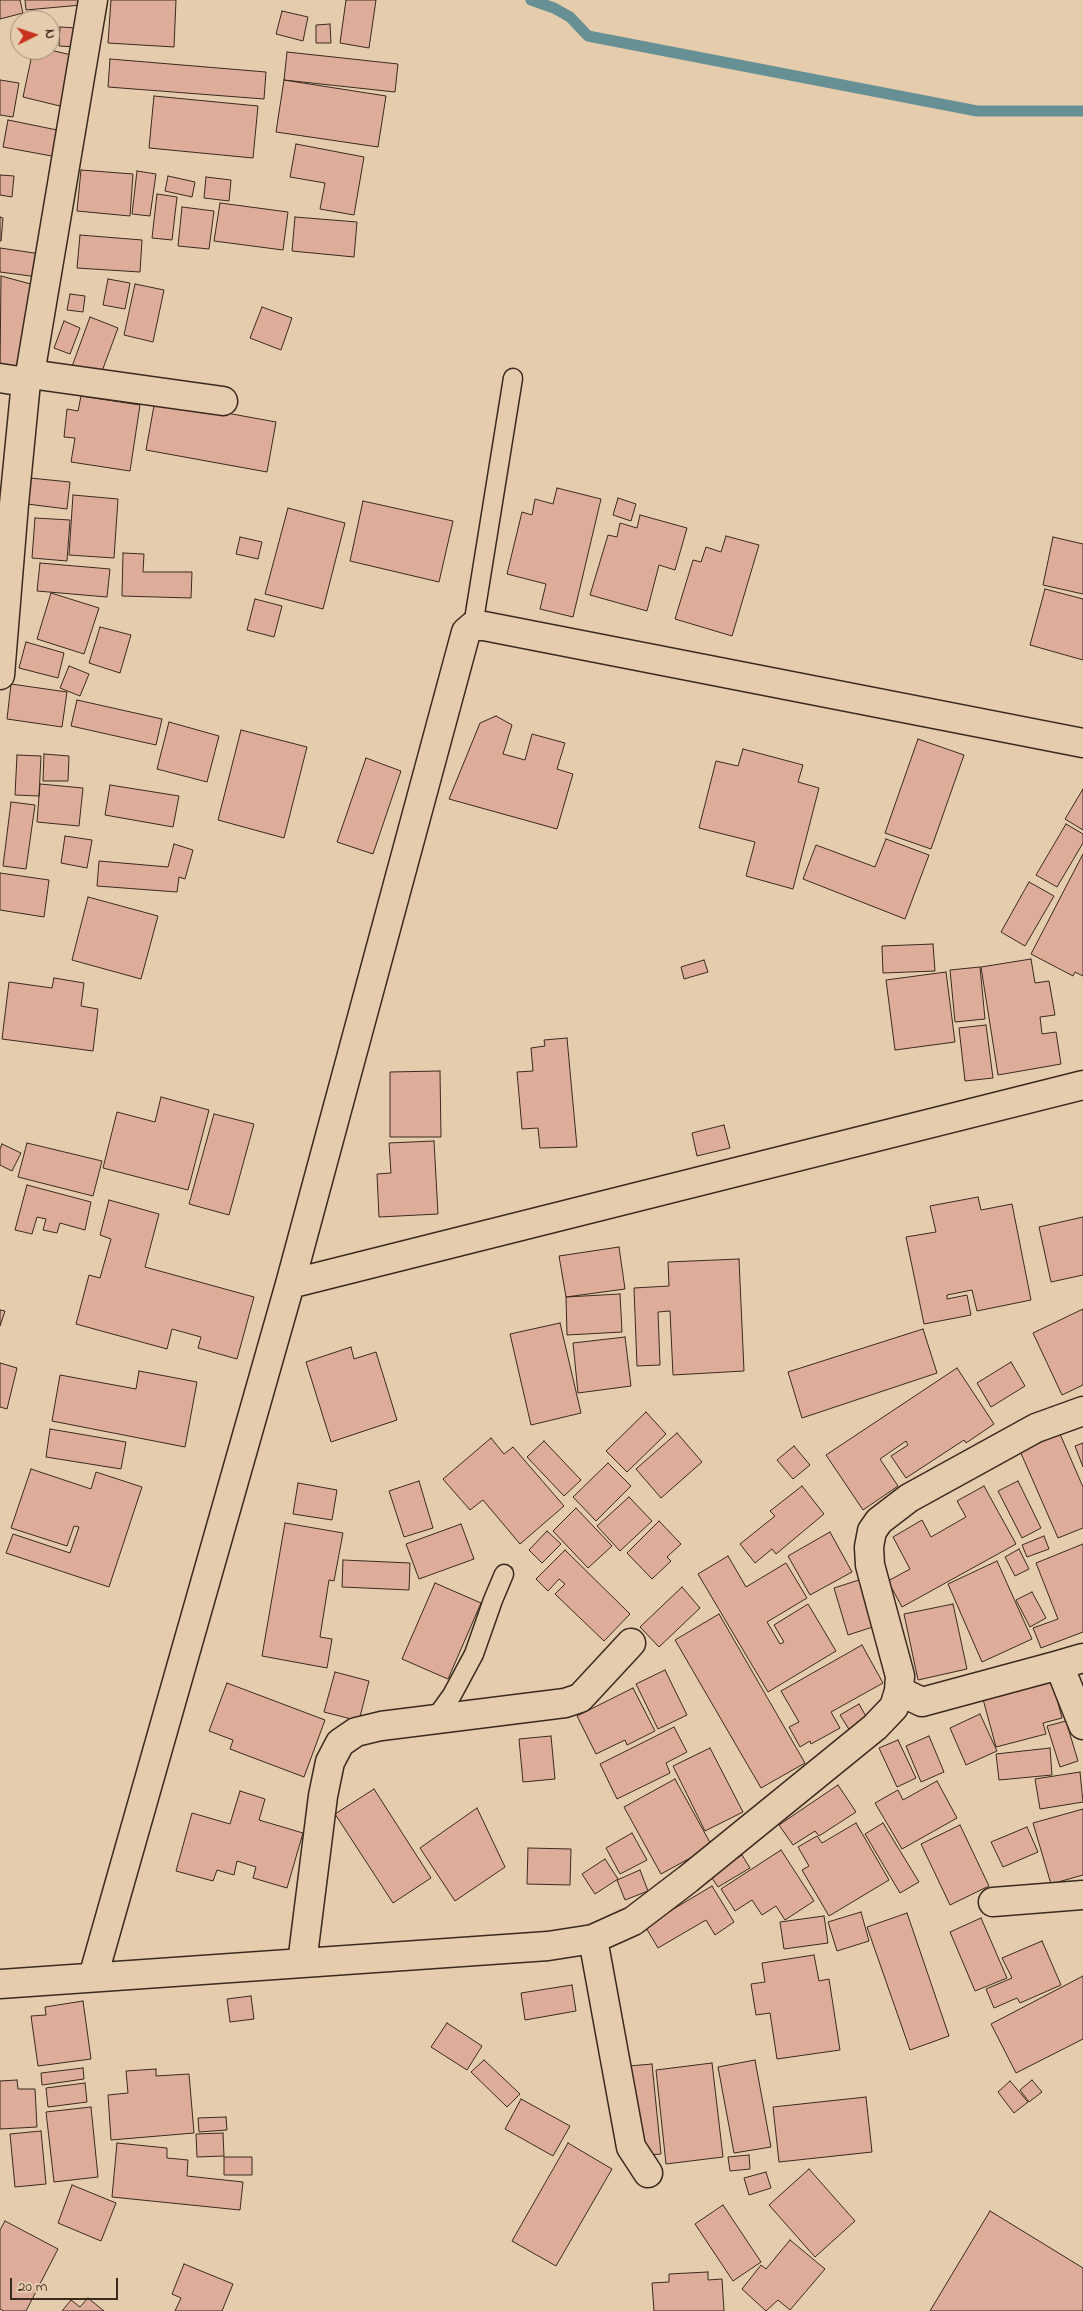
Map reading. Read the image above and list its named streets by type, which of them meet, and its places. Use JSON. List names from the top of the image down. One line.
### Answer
{"scale_bar":"20 m","north":"right"}
